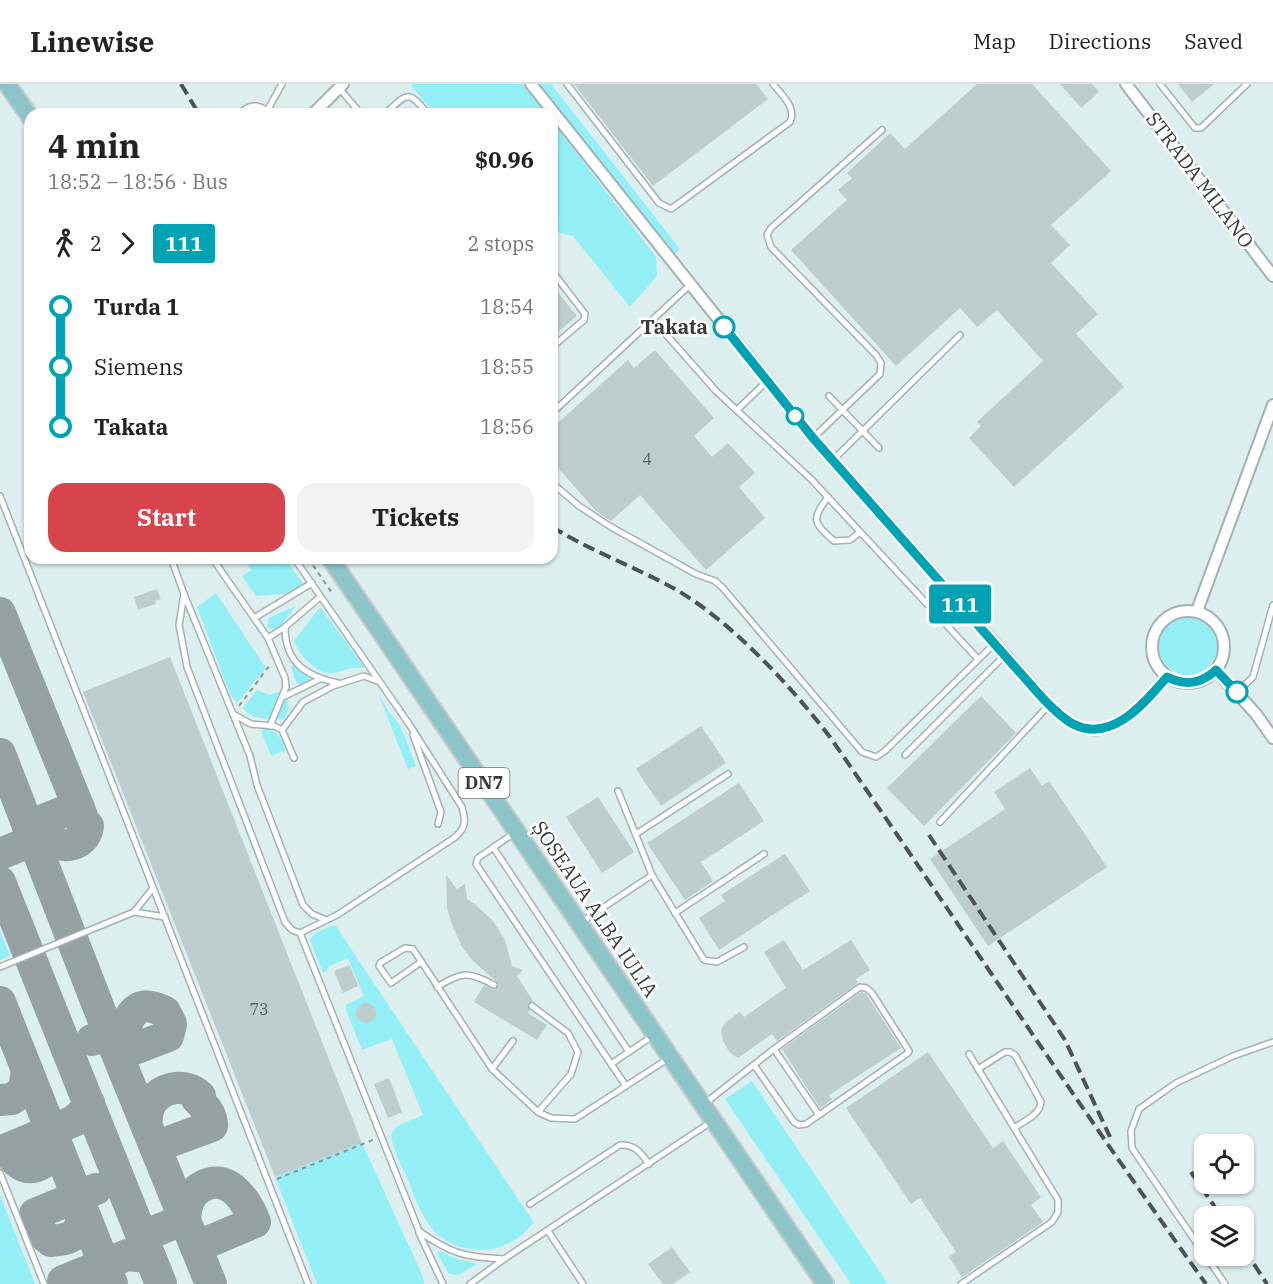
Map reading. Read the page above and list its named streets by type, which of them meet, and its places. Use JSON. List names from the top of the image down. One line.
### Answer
{"streets":{"main road":["DN7","ȘOSEAUA ALBA IULIA"],"street":["STRADA MILANO"]},"places":["Takata"],"lines":["bus line 111"],"house_numbers":["4","73"],"page":{"header":"Linewise","nav":["Map","Directions","Saved"],"on_map":"111","heading":["4 min","18:52 – 18:56 · Bus","$0.96"],"legs":["2","111","2 stops"],"list":[{"name":"Turda 1","value":"18:54"},{"name":"Siemens","value":"18:55"},{"name":"Takata","value":"18:56"}],"buttons":["Start","Tickets"]}}
